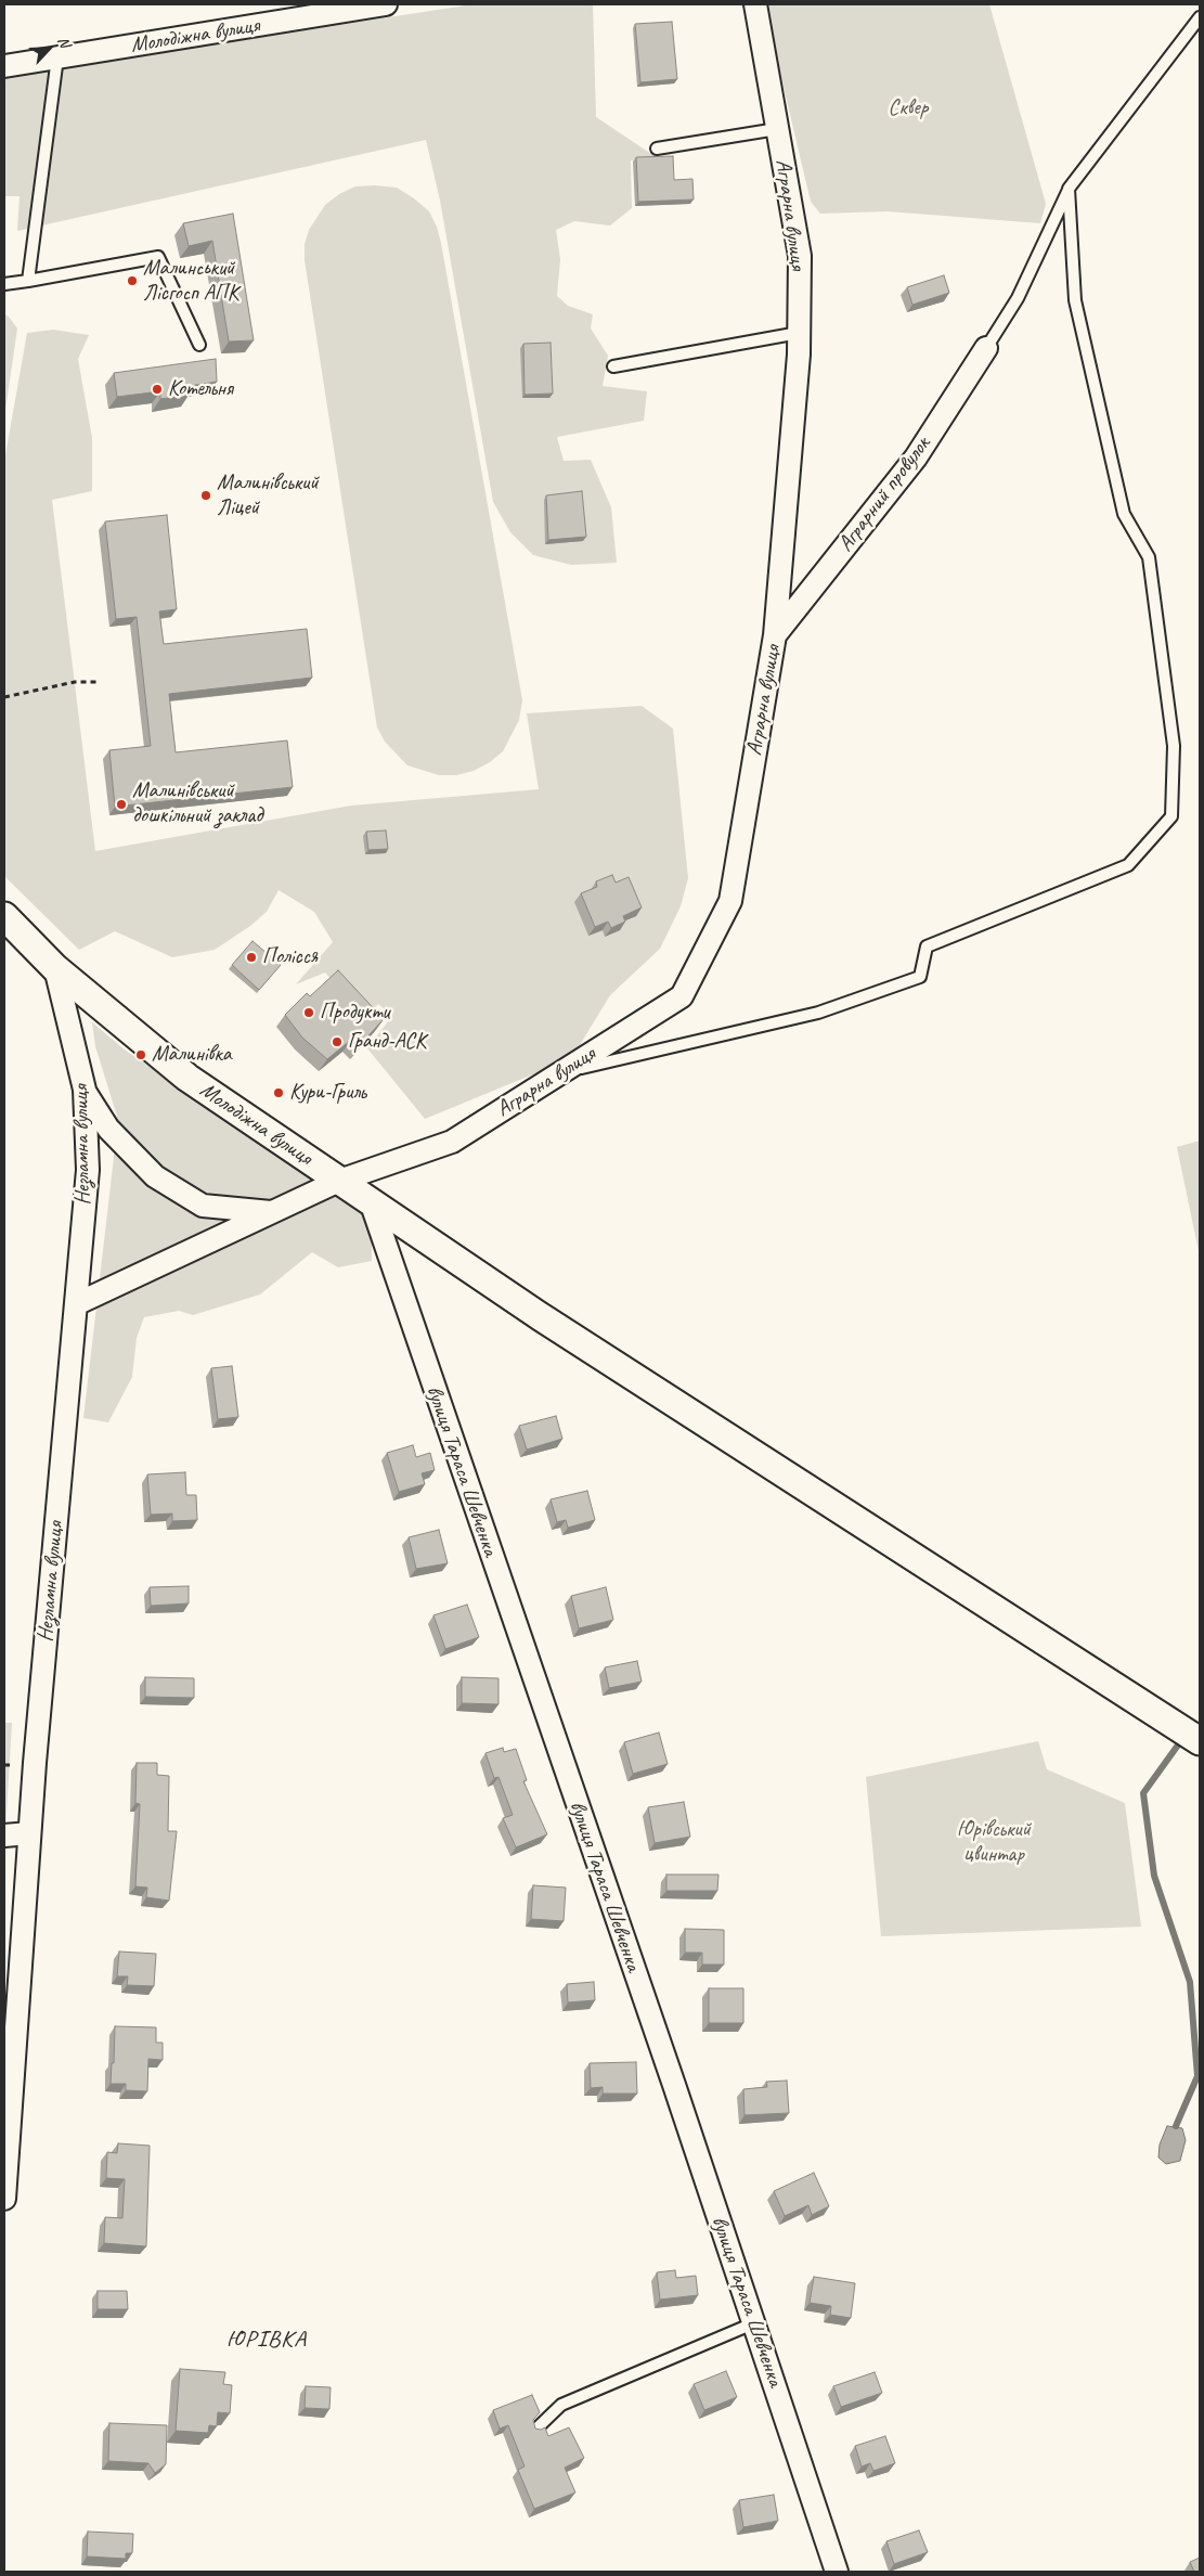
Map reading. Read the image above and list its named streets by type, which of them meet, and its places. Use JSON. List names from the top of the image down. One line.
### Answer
{"streets":{"street":["Молодіжна вулиця","Аграрна вулиця","Аграрний провулок","Незламна вулиця","вулиця Тараса Шевченка"]},"crossings":[["Молодіжна вулиця","Аграрна вулиця"],["Молодіжна вулиця","Незламна вулиця"],["Молодіжна вулиця","вулиця Тараса Шевченка"],["Аграрна вулиця","Аграрний провулок"],["Аграрна вулиця","Незламна вулиця"]],"districts":["ЮРІВКА"],"parks":["Сквер","Юрівський цвинтар"],"places":["Малинський Лісгосп АПК","Котельня","Малинівський Ліцей","Малинівський дошкільний заклад","Полісся","Продукти","Гранд-АСК","Малинівка","Кури-Гриль"],"north":"top right"}
